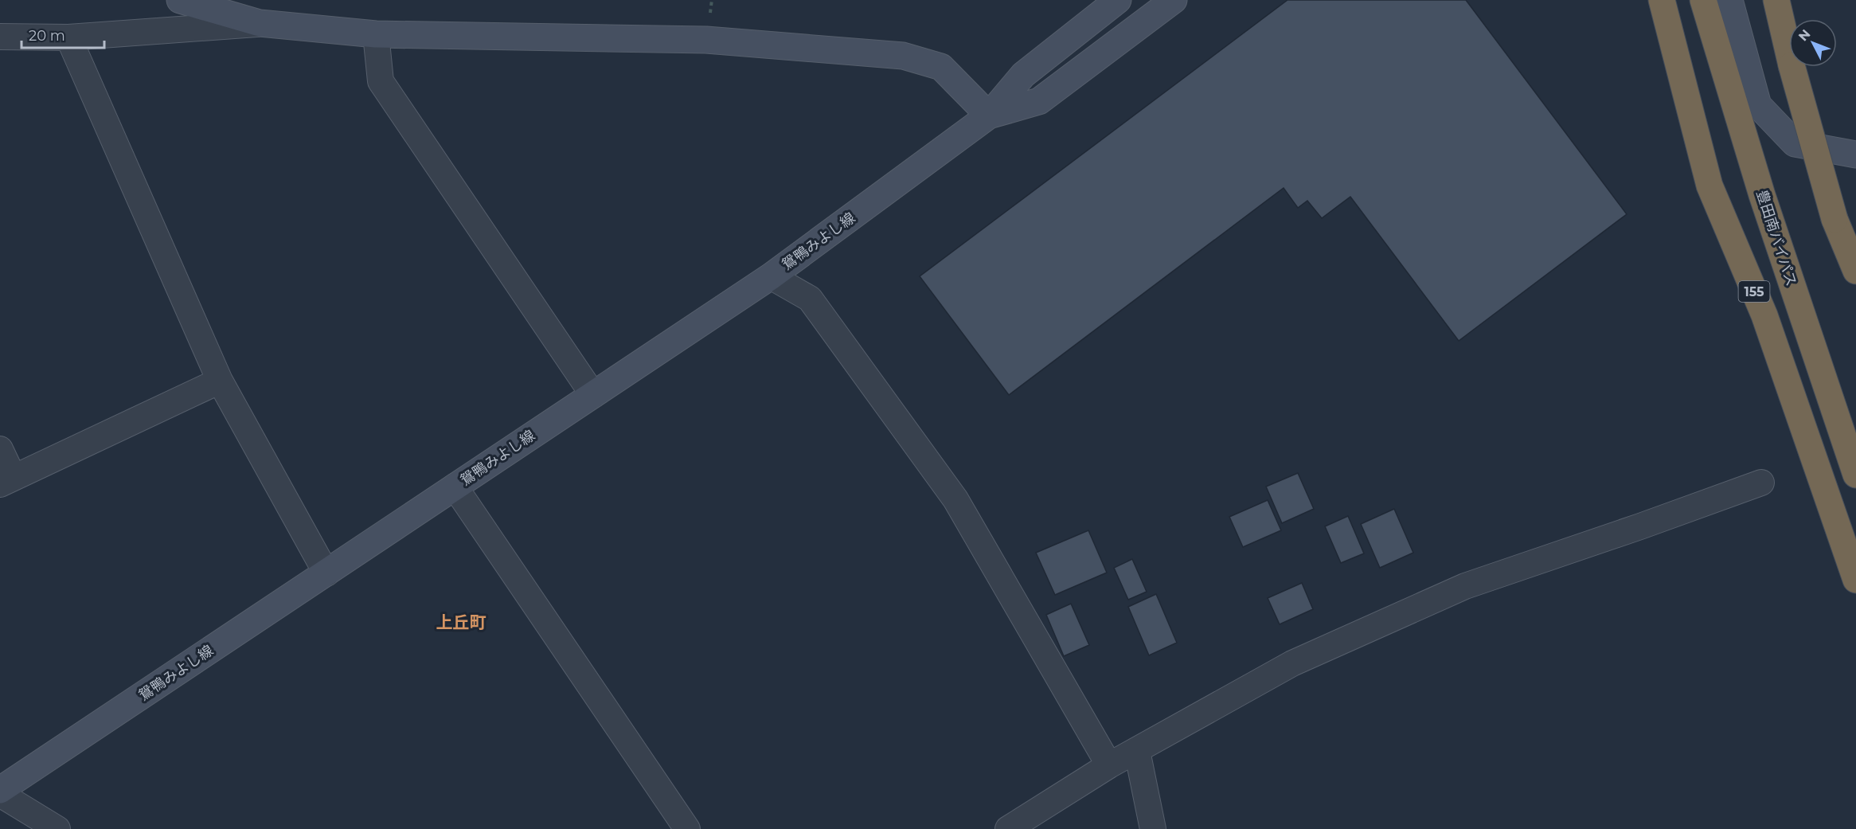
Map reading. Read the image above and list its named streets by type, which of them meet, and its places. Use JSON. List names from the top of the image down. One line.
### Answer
{"streets":{"highway":["豊田南バイパス","155"],"main road":["鴛鴨みよし線"]},"districts":["上丘町"],"scale_bar":"20 m","north":"top left"}
